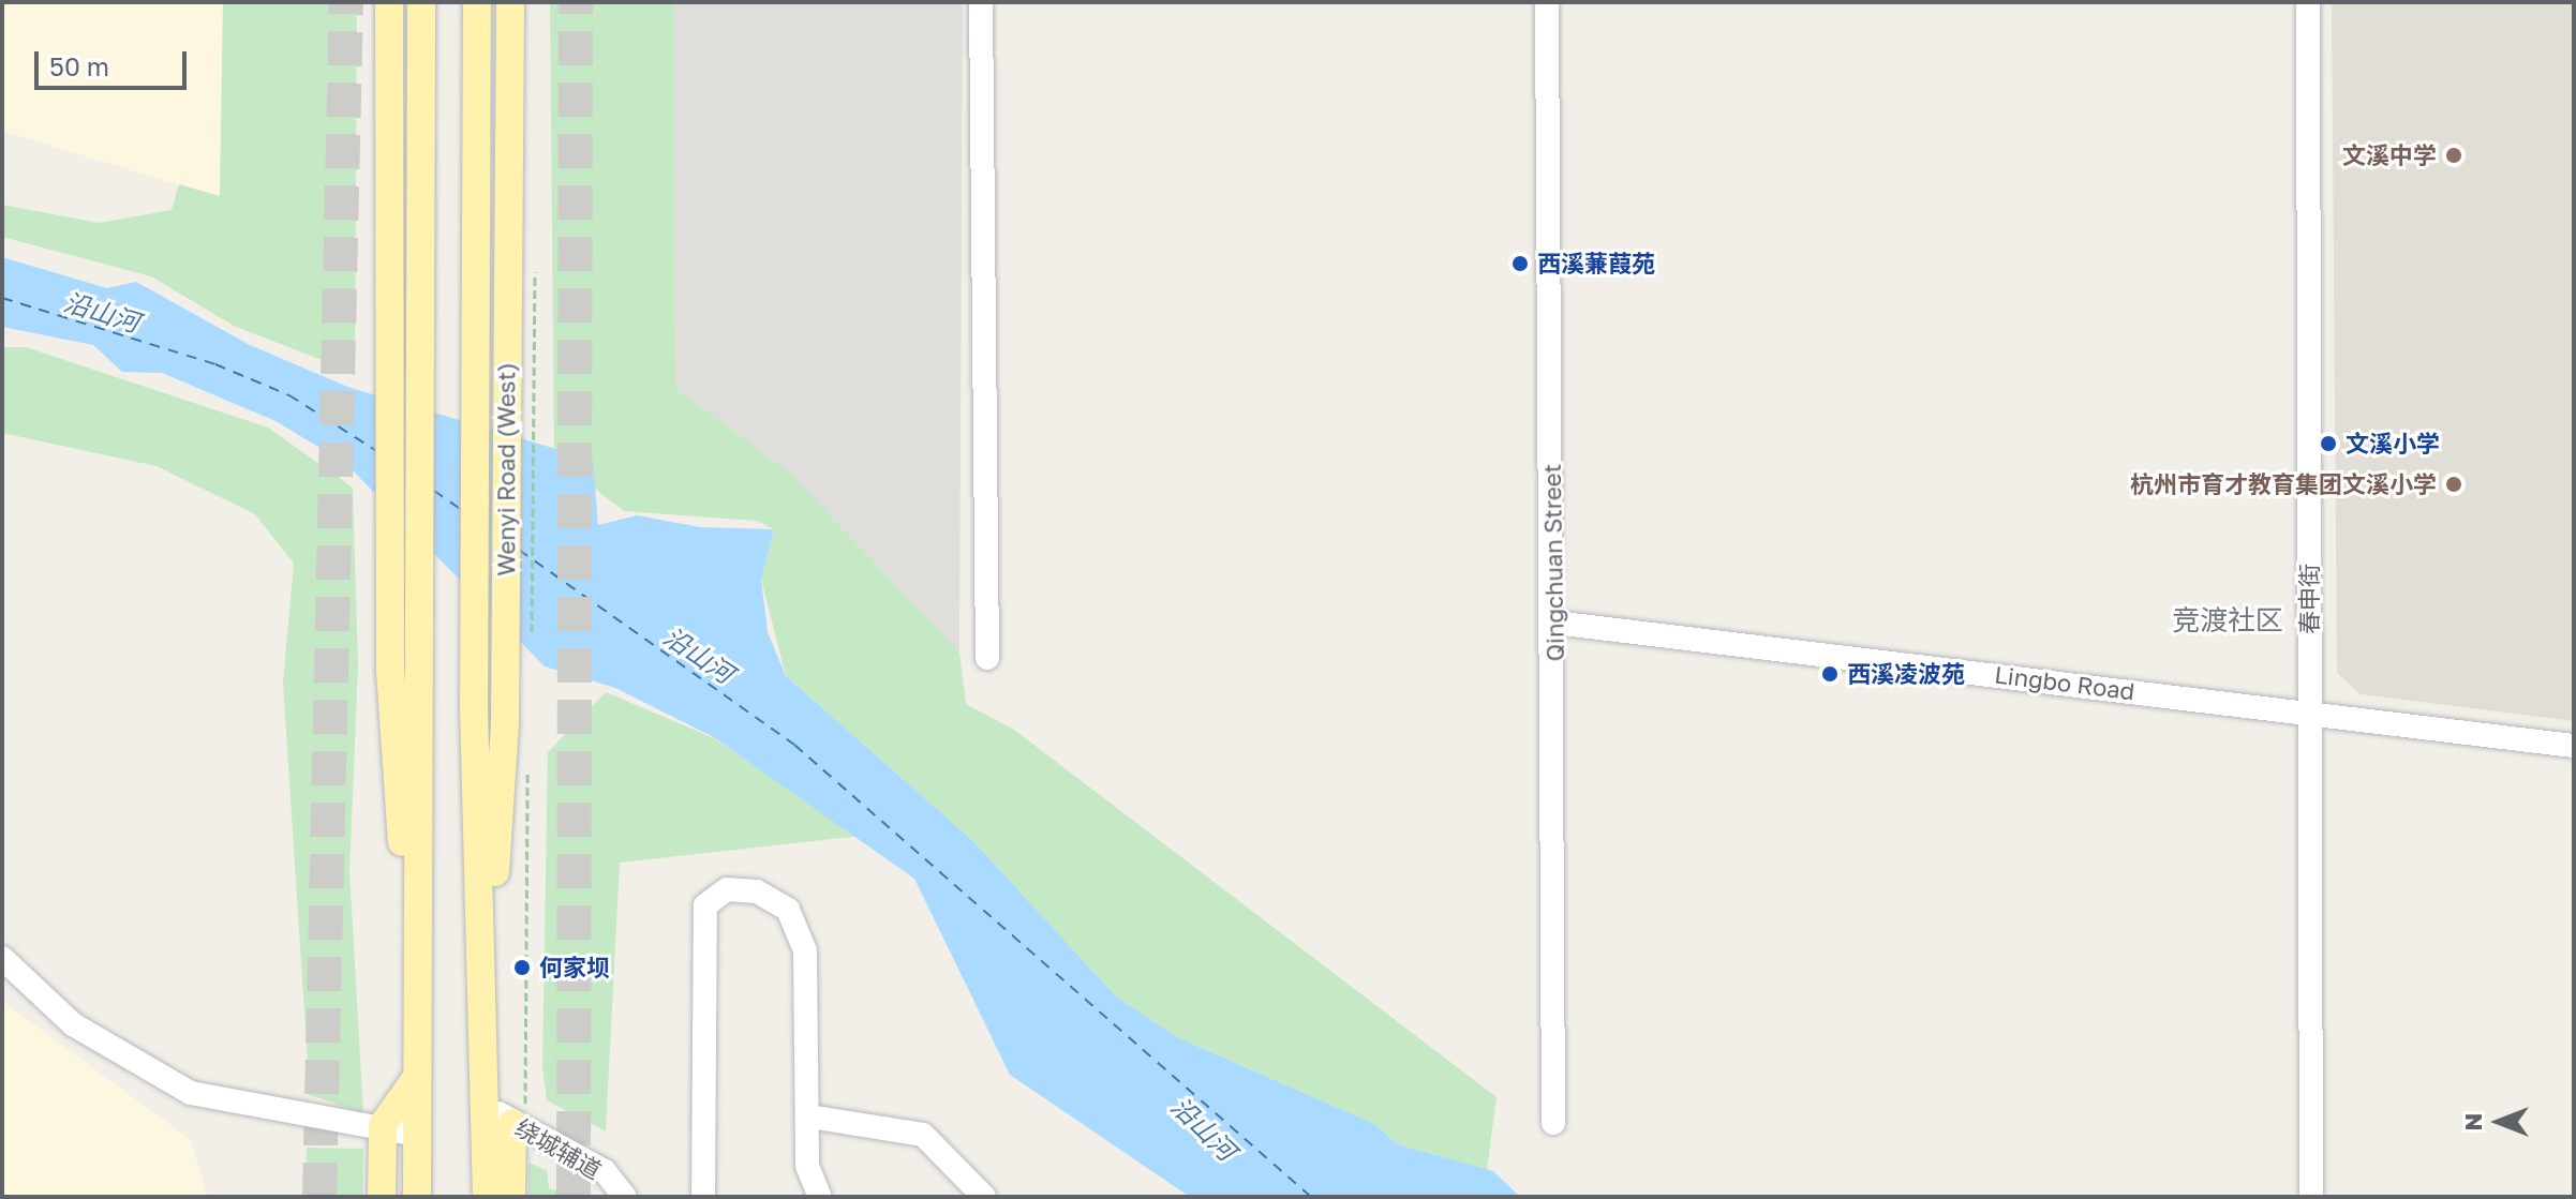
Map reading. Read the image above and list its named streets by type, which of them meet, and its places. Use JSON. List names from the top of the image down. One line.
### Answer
{"streets":{"main road":["Wenyi Road (West)"],"street":["Qingchuan Street","春申街","Lingbo Road","绕城辅道"]},"crossings":[["Wenyi Road (West)","绕城辅道"],["Qingchuan Street","Lingbo Road"],["春申街","Lingbo Road"]],"districts":["竞渡社区"],"water":["沿山河"],"places":["文溪中学","西溪蒹葭苑","文溪小学","杭州市育才教育集团文溪小学","西溪凌波苑","何家坝"],"scale_bar":"50 m","north":"left"}
